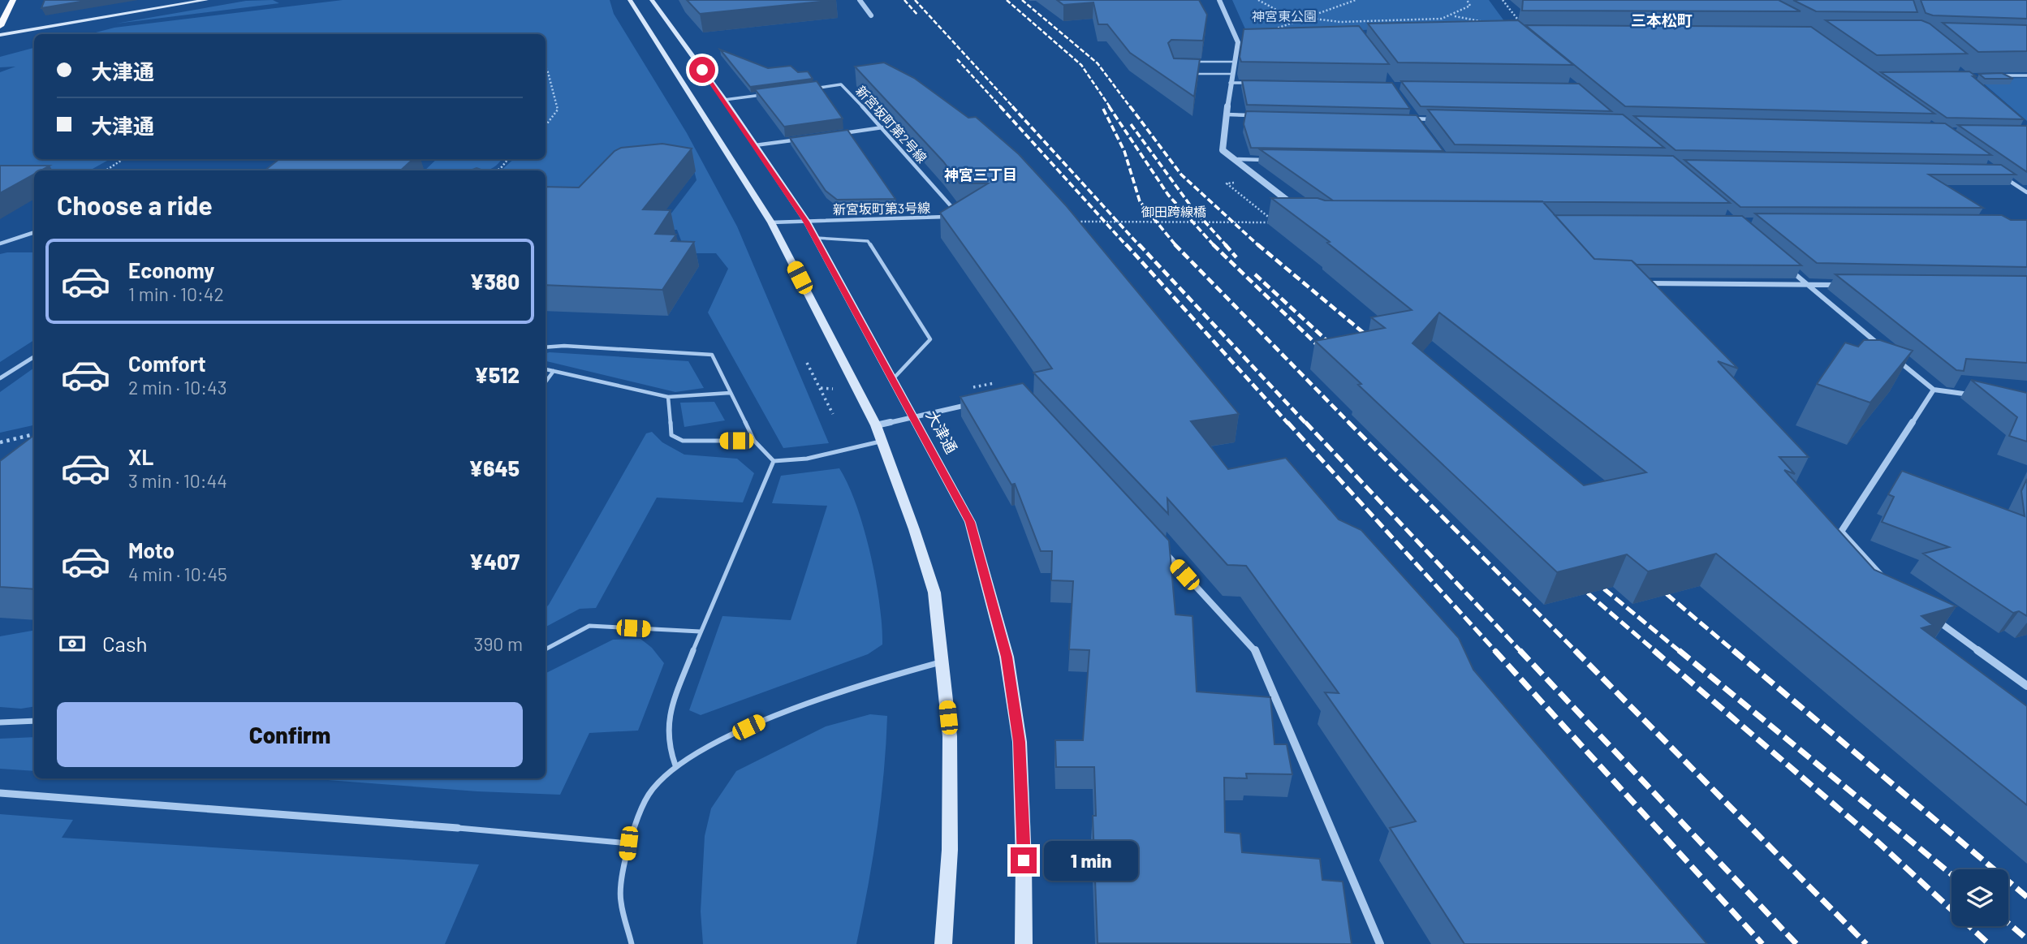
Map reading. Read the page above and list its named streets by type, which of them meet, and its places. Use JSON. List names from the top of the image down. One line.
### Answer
{"streets":{"main road":["大津通"],"street":["新宮坂町第2号線","新宮坂町第3号線"],"path":["御田跨線橋"]},"crossings":[["新宮坂町第2号線","新宮坂町第3号線"],["新宮坂町第3号線","大津通"]],"districts":["三本松町","神宮三丁目"],"parks":["神宮東公園"],"page":{"banner":["大津通","大津通"],"heading":"Choose a ride","list":[{"name":"Economy","note":"1 min · 10:42","value":"¥380"},{"name":"Comfort","note":"2 min · 10:43","value":"¥512"},{"name":"XL","note":"3 min · 10:44","value":"¥645"},{"name":"Moto","note":"4 min · 10:45","value":"¥407"}],"pay":["Cash","390 m"],"buttons":"Confirm","bubble":"1 min"}}
